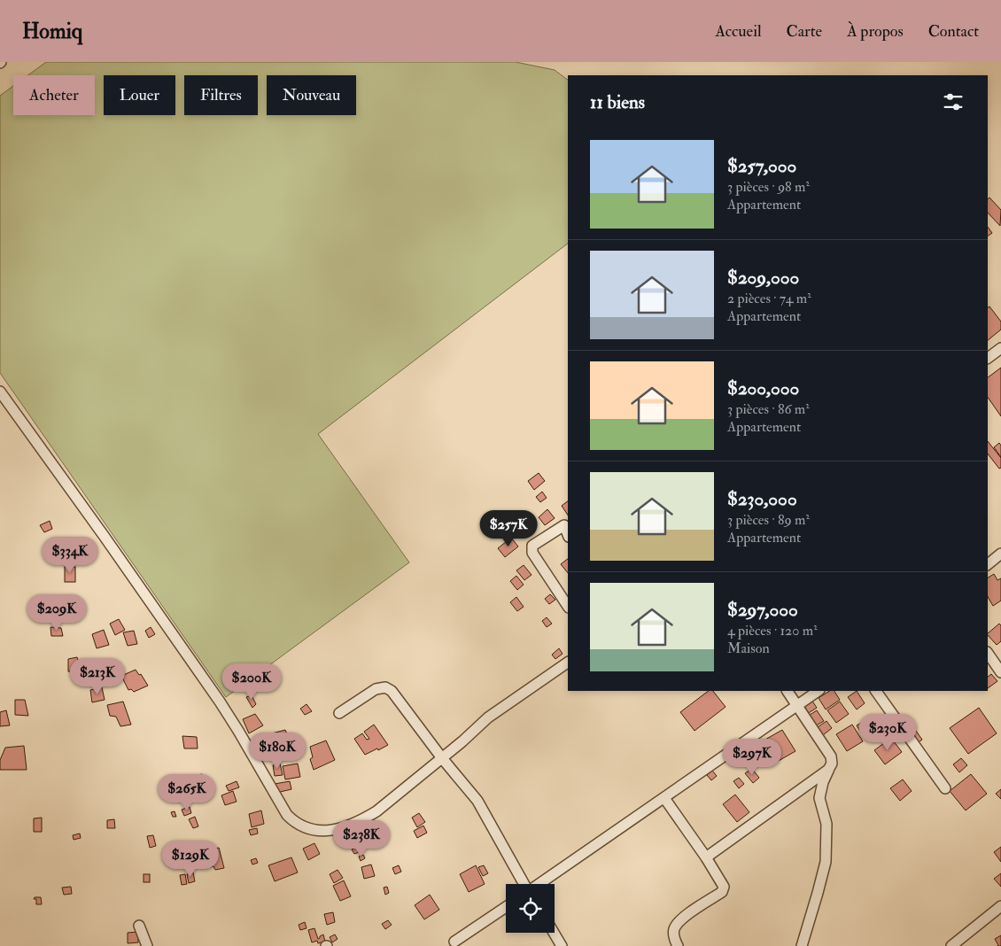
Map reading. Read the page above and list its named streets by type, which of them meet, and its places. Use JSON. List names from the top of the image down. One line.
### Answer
{"page":{"header":"Homiq","nav":["Accueil","Carte","À propos","Contact"],"chip":["Acheter","Louer","Filtres","Nouveau"],"heading":"11 biens","list":[{"name":"$257,000","note":"3 pièces · 98 m² · Appartement"},{"name":"$209,000","note":"2 pièces · 74 m² · Appartement"},{"name":"$200,000","note":"3 pièces · 86 m² · Appartement"},{"name":"$230,000","note":"3 pièces · 89 m² · Appartement"},{"name":"$297,000","note":"4 pièces · 120 m² · Maison"}],"price":["$257K","$334K","$209K","$213K","$200K","$230K","$180K","$297K","$265K","$238K","$129K"]}}
